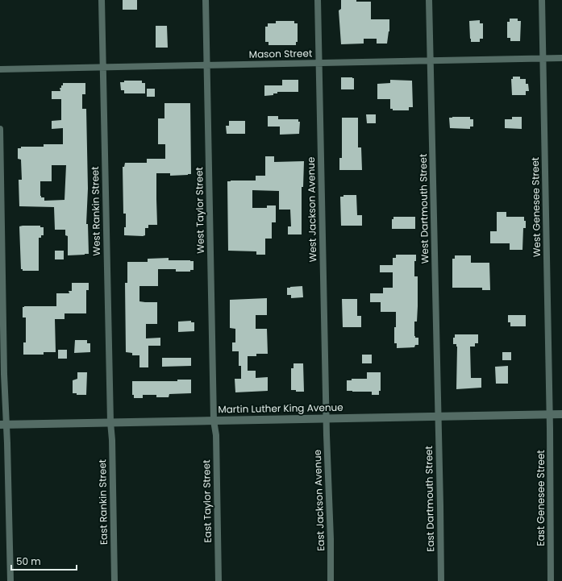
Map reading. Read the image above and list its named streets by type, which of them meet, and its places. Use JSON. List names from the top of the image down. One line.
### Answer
{"streets":{"street":["Mason Street","West Genesee Street","West Dartmouth Street","West Jackson Avenue","West Taylor Street","West Rankin Street","Martin Luther King Avenue","East Genesee Street","East Dartmouth Street","East Jackson Avenue","East Taylor Street","East Rankin Street"]},"crossings":[["Mason Street","West Genesee Street"],["Mason Street","West Dartmouth Street"],["Mason Street","West Jackson Avenue"],["Mason Street","West Taylor Street"],["Mason Street","West Rankin Street"],["West Genesee Street","Martin Luther King Avenue"],["West Genesee Street","East Genesee Street"],["West Dartmouth Street","Martin Luther King Avenue"],["West Dartmouth Street","East Dartmouth Street"],["West Jackson Avenue","Martin Luther King Avenue"],["West Jackson Avenue","East Jackson Avenue"],["West Taylor Street","Martin Luther King Avenue"],["West Taylor Street","East Taylor Street"],["West Rankin Street","Martin Luther King Avenue"],["West Rankin Street","East Rankin Street"],["Martin Luther King Avenue","East Genesee Street"],["Martin Luther King Avenue","East Dartmouth Street"],["Martin Luther King Avenue","East Jackson Avenue"],["Martin Luther King Avenue","East Taylor Street"],["Martin Luther King Avenue","East Rankin Street"]],"scale_bar":"50 m"}
